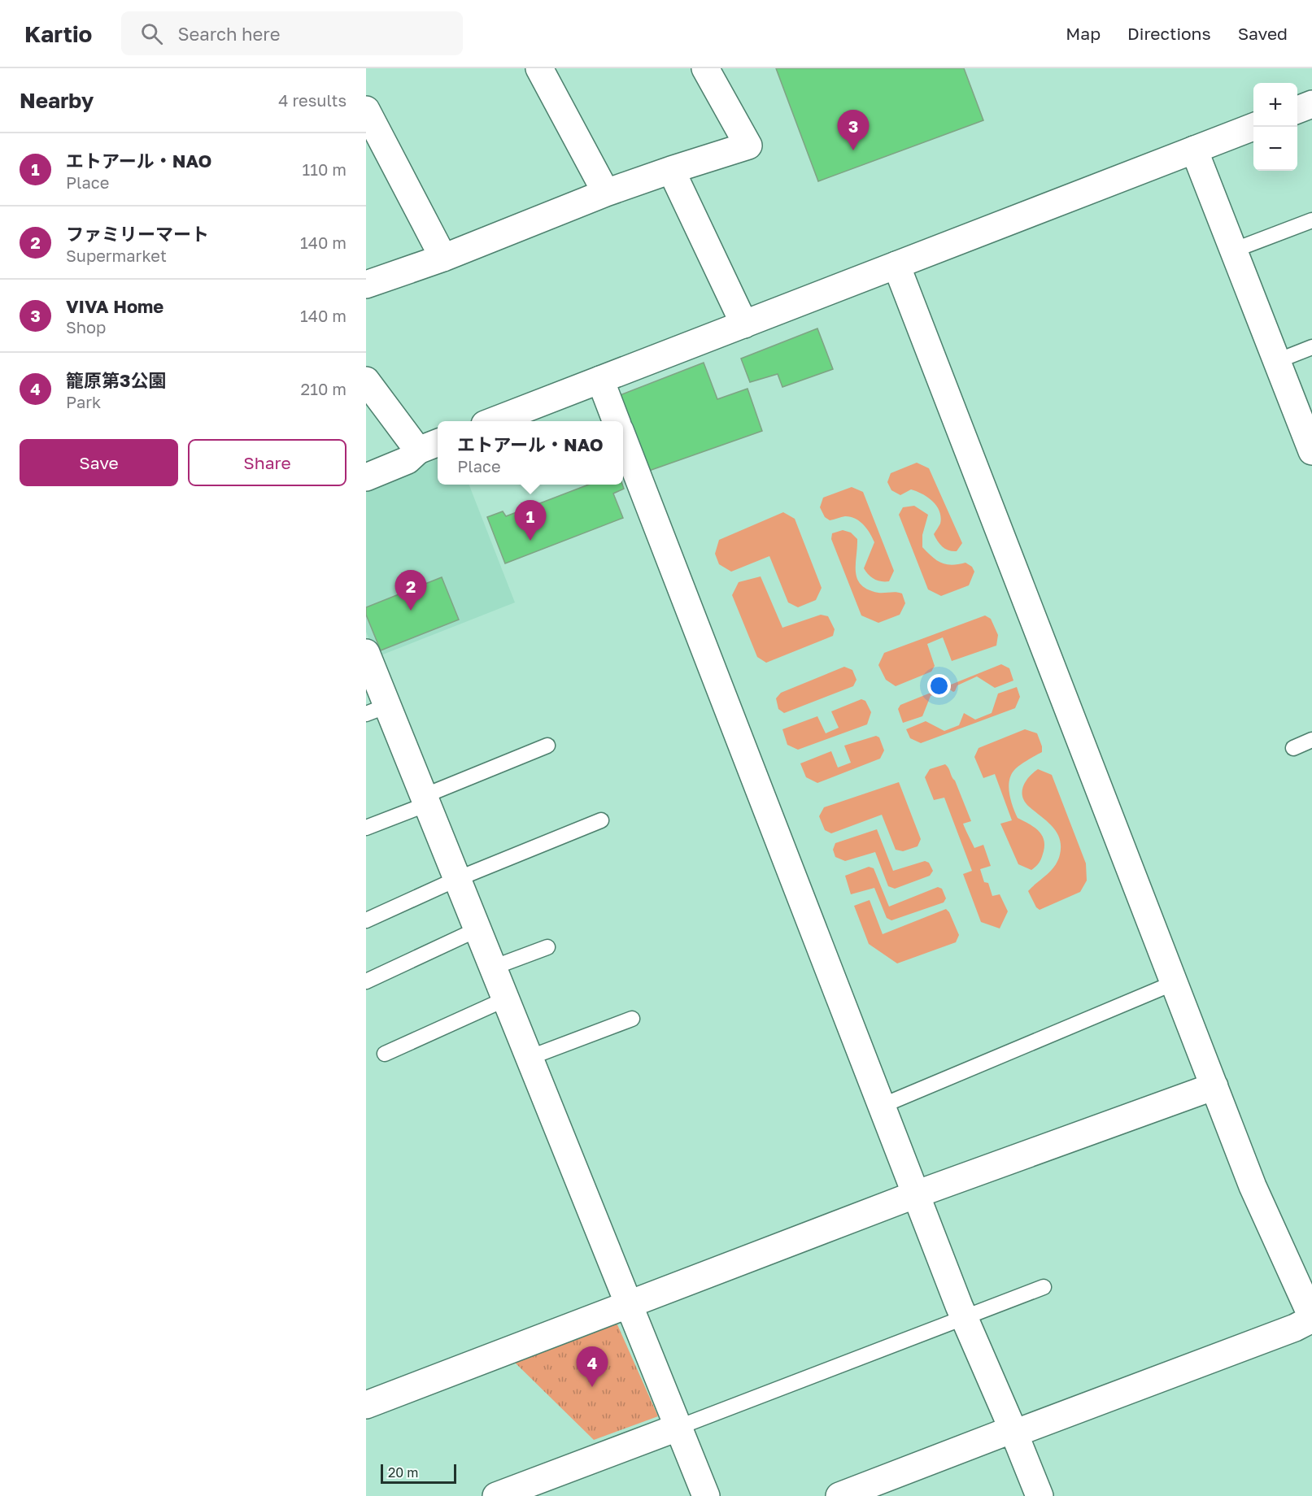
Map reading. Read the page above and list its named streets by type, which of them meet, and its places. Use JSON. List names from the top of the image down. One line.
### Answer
{"scale_bar":"20 m","page":{"header":"Kartio","search":"Search here","nav":["Map","Directions","Saved"],"heading":["Nearby","4 results"],"map_buttons":["+","−"],"pins":["3","1","2","4"],"list":[{"mark":"1","name":"エトアール・NAO","note":"Place","value":"110 m"},{"mark":"2","name":"ファミリーマート","note":"Supermarket","value":"140 m"},{"mark":"3","name":"VIVA Home","note":"Shop","value":"140 m"},{"mark":"4","name":"籠原第3公園","note":"Park","value":"210 m"}],"popup":["エトアール・NAO","Place"],"buttons":["Save","Share"],"scale":"20 m"}}
